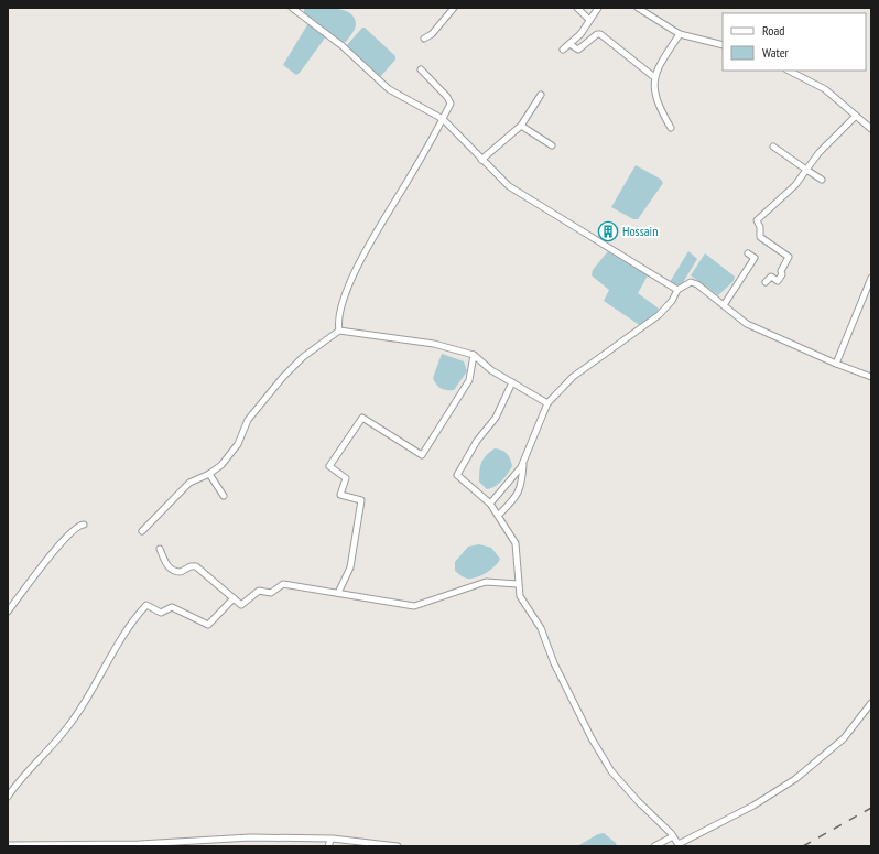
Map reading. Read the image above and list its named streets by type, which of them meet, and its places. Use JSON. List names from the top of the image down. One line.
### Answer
{"places":{"building":["Hossain"]},"legend":["Road","Water"]}
